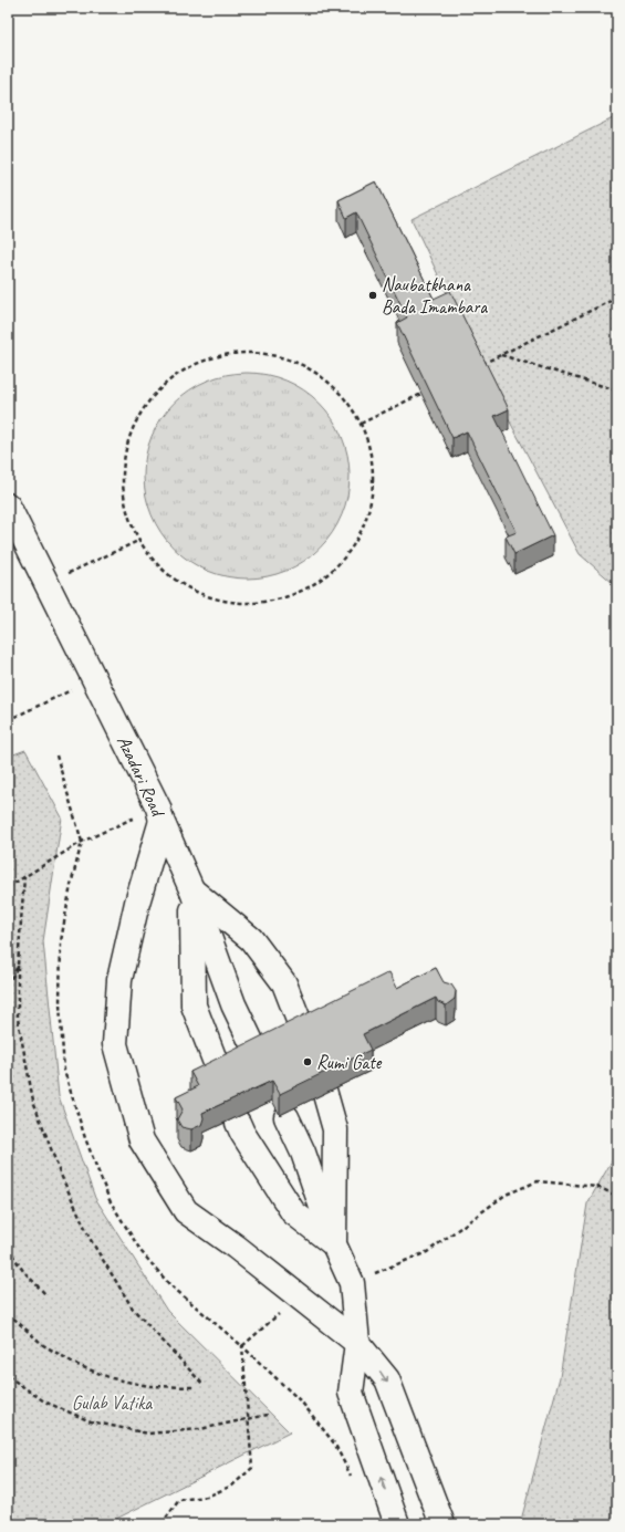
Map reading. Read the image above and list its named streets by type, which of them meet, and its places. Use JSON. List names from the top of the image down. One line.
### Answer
{"streets":{"street":["Azadari Road"]},"parks":["Gulab Vatika"],"places":["Naubatkhana Bada Imambara","Rumi Gate"]}
